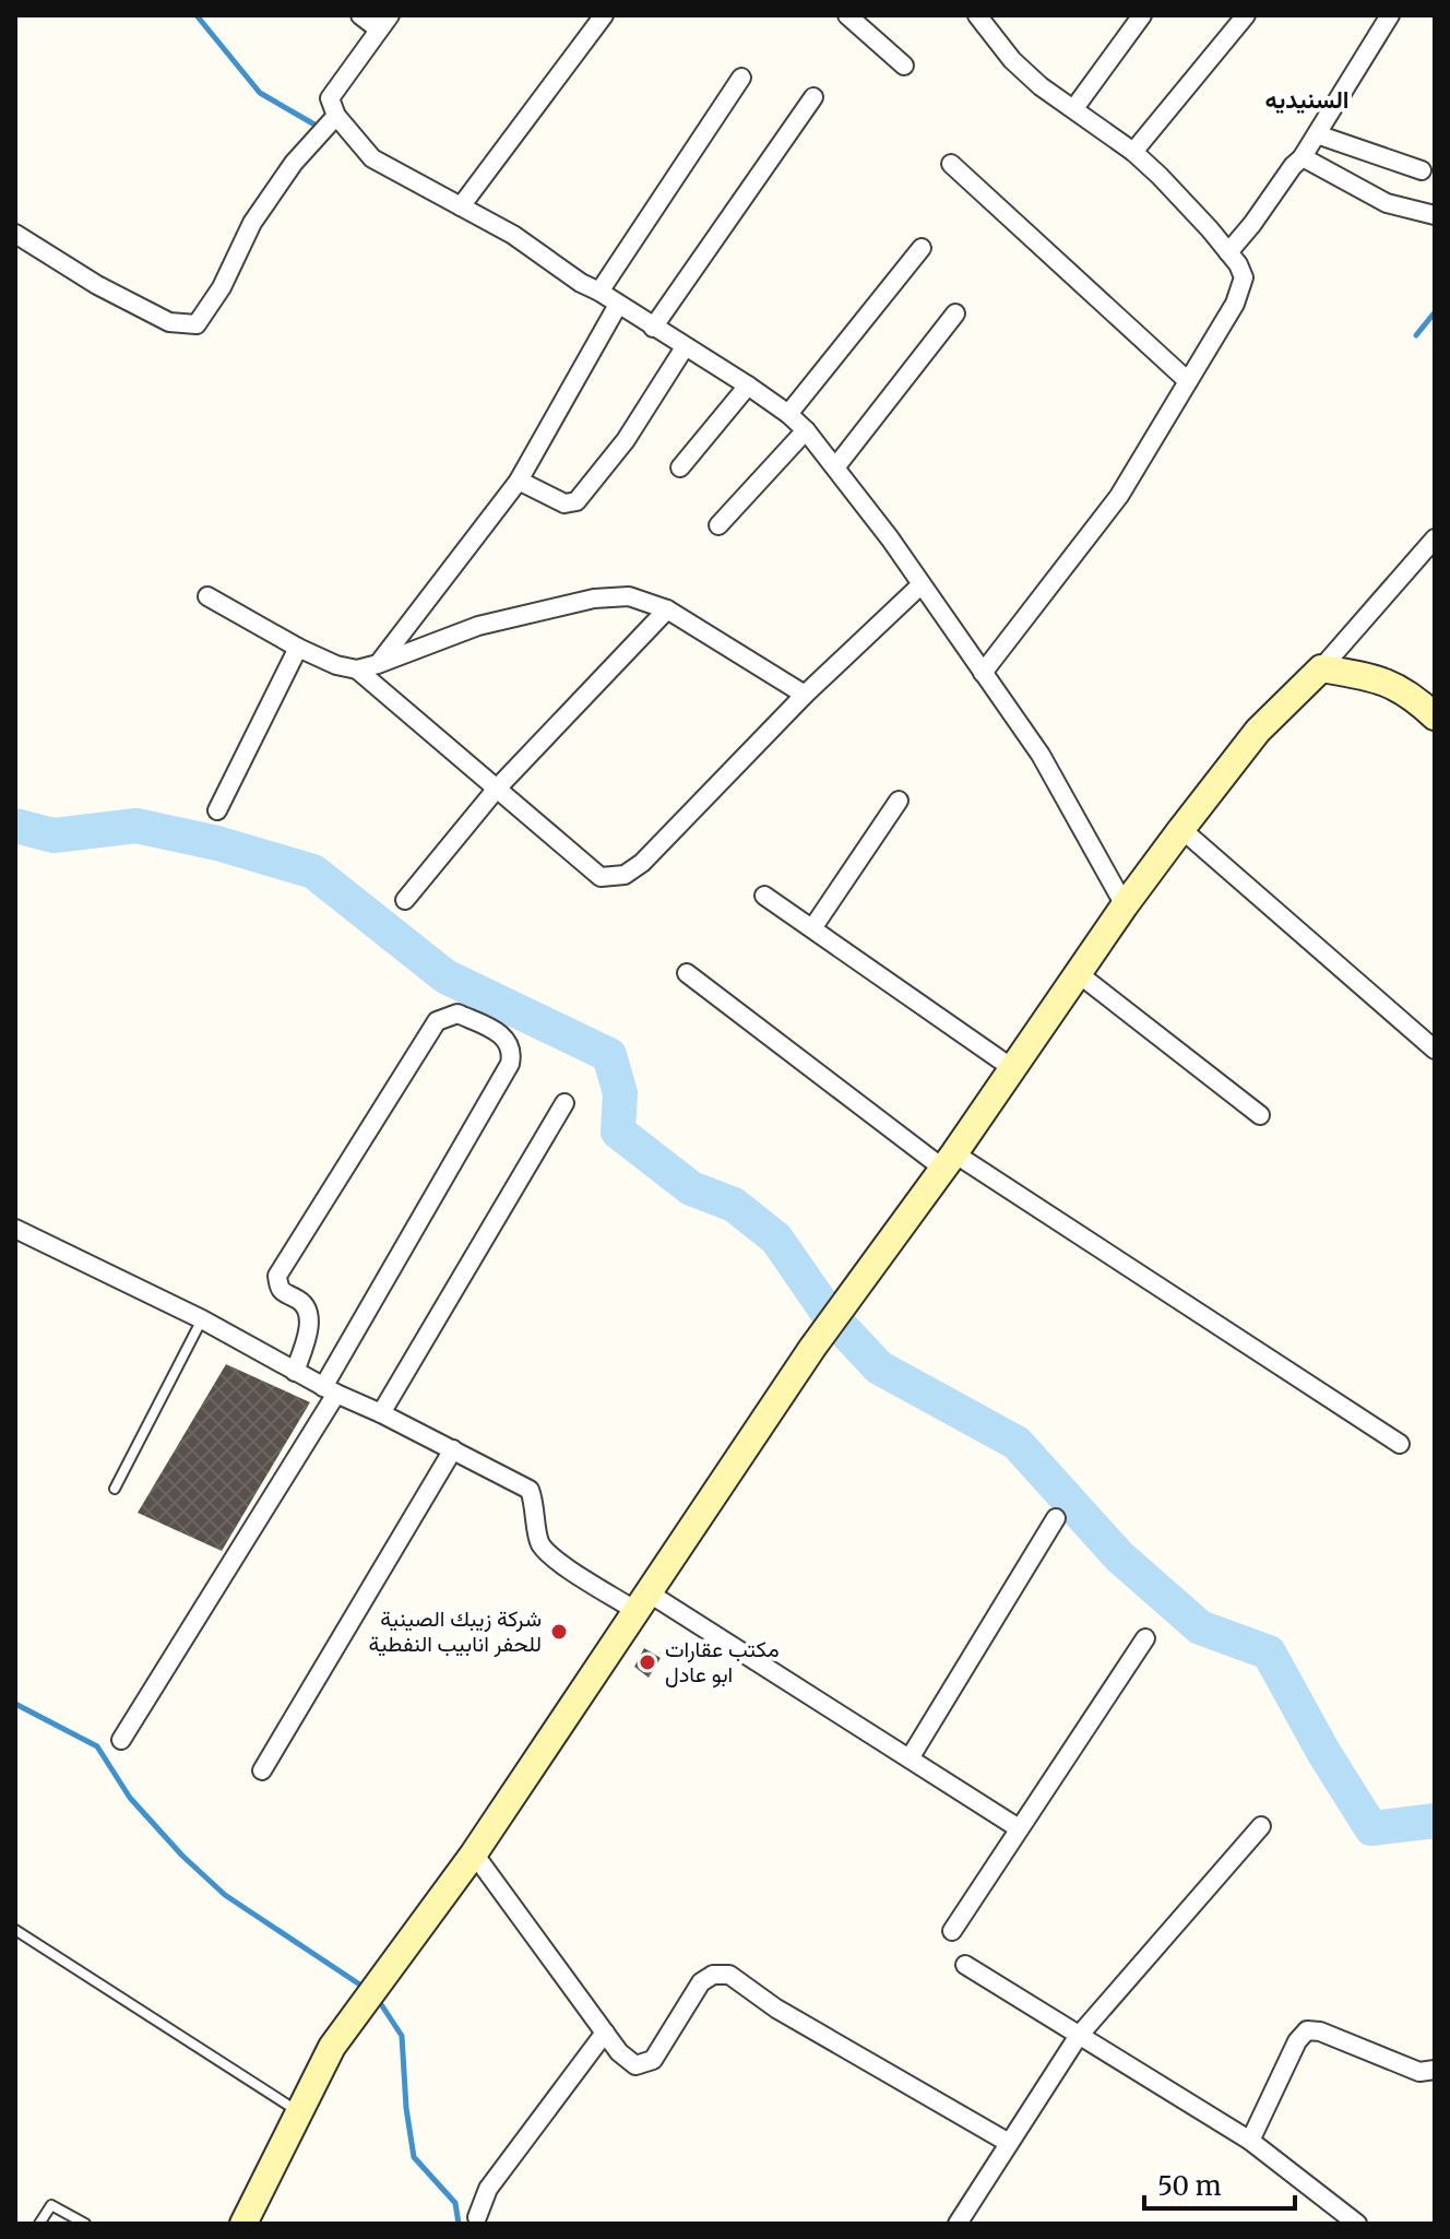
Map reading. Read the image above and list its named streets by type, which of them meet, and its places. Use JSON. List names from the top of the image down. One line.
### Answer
{"districts":["السنيديه"],"places":["شركة زيبك الصينية للحفر انابيب النفطية","مكتب عقارات ابو عادل"],"scale_bar":"50 m"}
